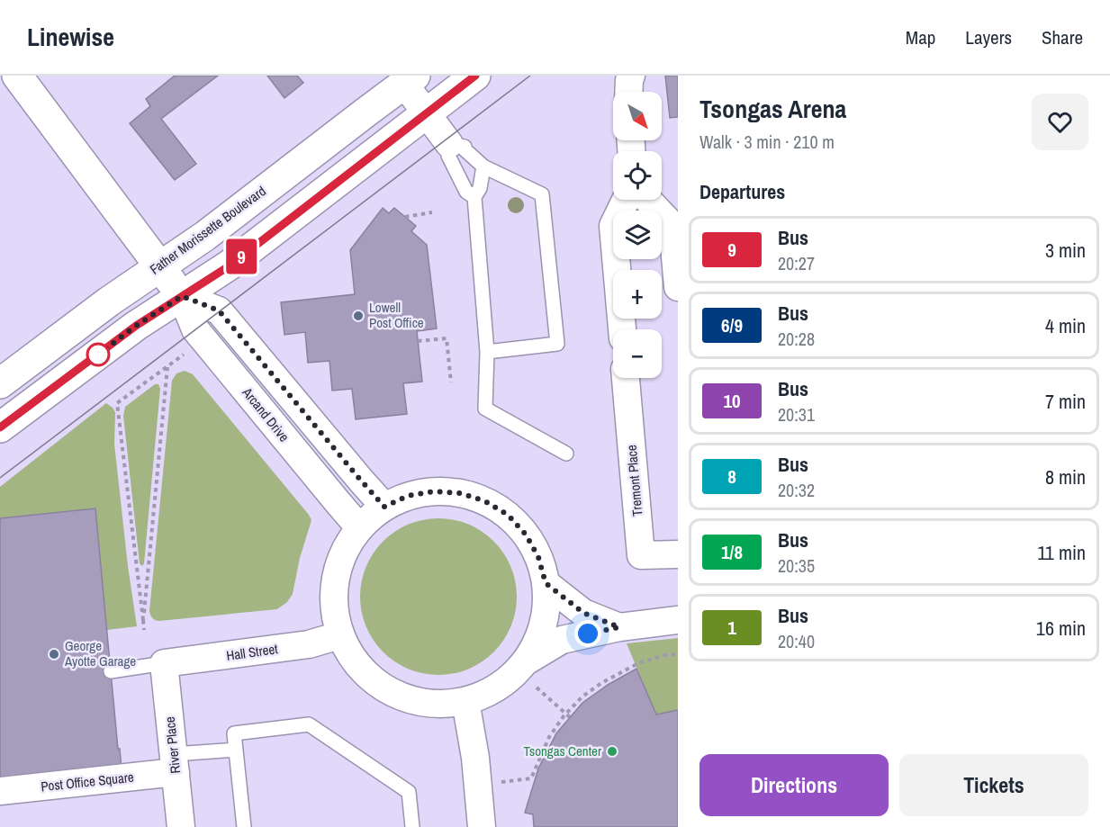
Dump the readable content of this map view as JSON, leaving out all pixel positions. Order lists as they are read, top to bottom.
{
  "streets": {
    "main road": ["Father Morissette Boulevard", "Arcand Drive"],
    "street": [
      "Tremont Place",
      "Hall Street",
      "River Place",
      "Post Office Square"
    ]
  },
  "crossings": [
    ["Father Morissette Boulevard", "Arcand Drive"],
    ["Hall Street", "River Place"],
    ["River Place", "Post Office Square"]
  ],
  "places": ["Lowell Post Office", "George Ayotte Garage", "Tsongas Center"],
  "lines": ["bus line 9"],
  "north": "bottom right",
  "page": {
    "header": "Linewise",
    "nav": ["Map", "Layers", "Share"],
    "on_map": "9",
    "heading": [
      ["Tsongas Arena", "Walk · 3 min · 210 m"],
      "Departures"
    ],
    "map_buttons": ["+", "−"],
    "list": [
      {
        "mark": "9",
        "name": "Bus",
        "note": "20:27",
        "value": "3 min"
      },
      {
        "mark": "6/9",
        "name": "Bus",
        "note": "20:28",
        "value": "4 min"
      },
      {
        "mark": "10",
        "name": "Bus",
        "note": "20:31",
        "value": "7 min"
      },
      {
        "mark": "8",
        "name": "Bus",
        "note": "20:32",
        "value": "8 min"
      },
      {
        "mark": "1/8",
        "name": "Bus",
        "note": "20:35",
        "value": "11 min"
      },
      {
        "mark": "1",
        "name": "Bus",
        "note": "20:40",
        "value": "16 min"
      }
    ],
    "buttons": ["Directions", "Tickets"]
  }
}
